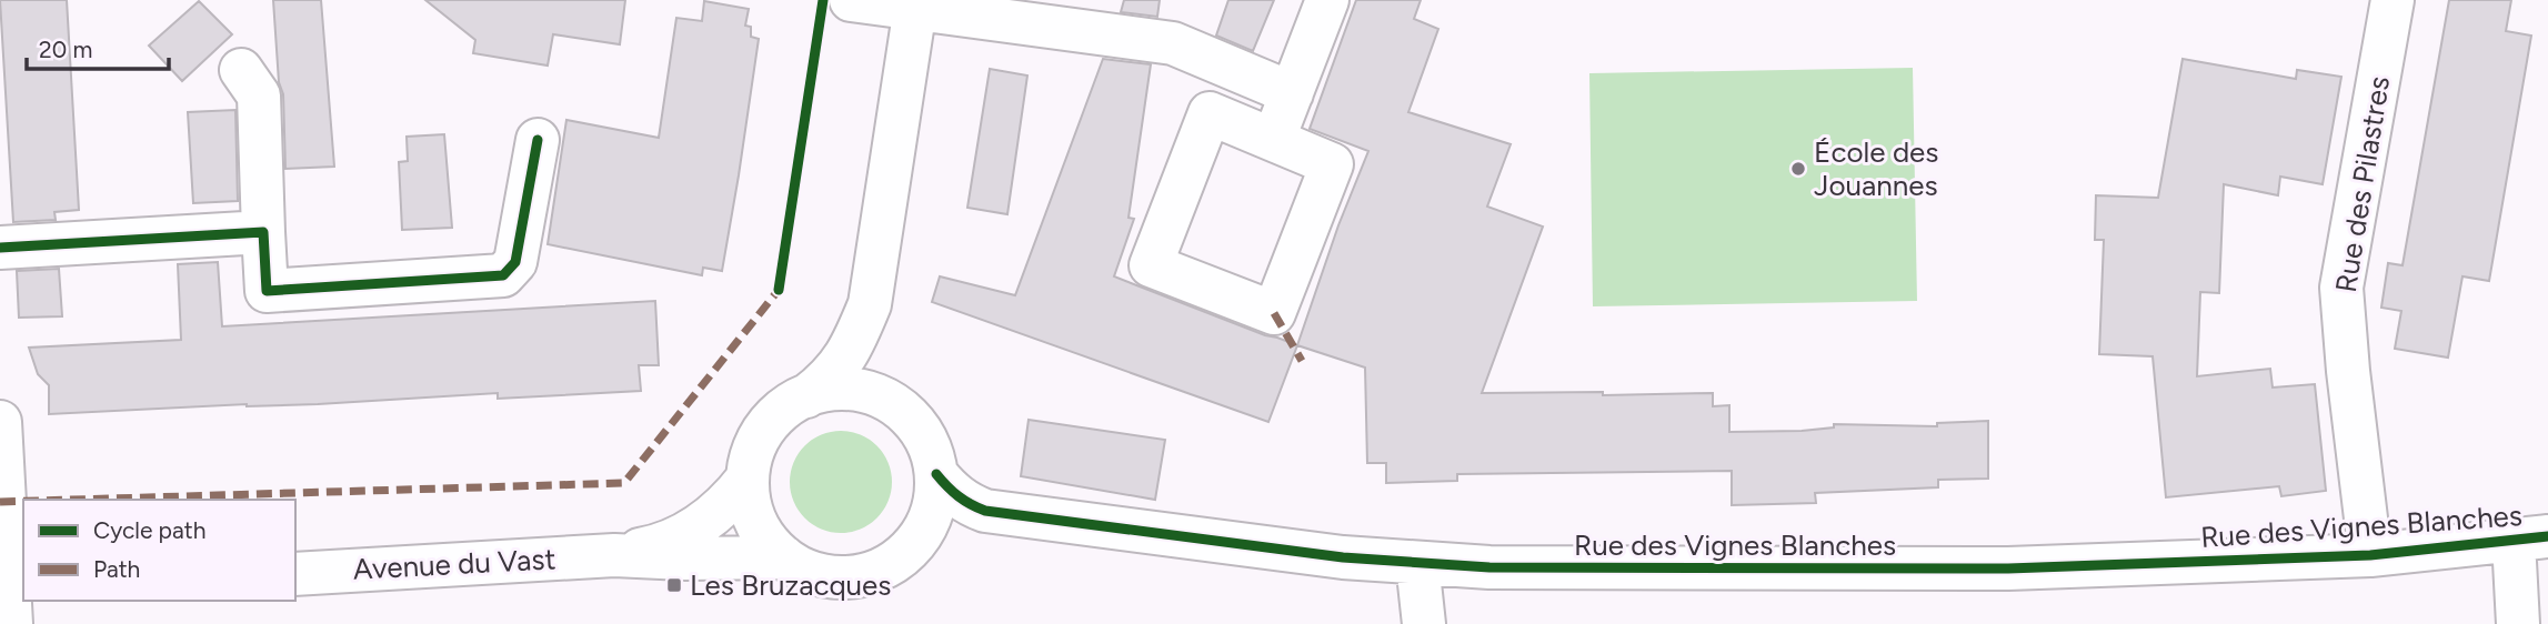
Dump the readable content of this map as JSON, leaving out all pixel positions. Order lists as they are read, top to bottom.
{
  "streets": {
    "street": ["Rue des Pilastres", "Rue des Vignes Blanches", "Avenue du Vast"]
  },
  "crossings": [
    ["Rue des Pilastres", "Rue des Vignes Blanches"],
    ["Rue des Vignes Blanches", "Avenue du Vast"]
  ],
  "places": {
    "other": ["École des Jouannes"],
    "transit": ["Les Bruzacques"]
  },
  "legend": ["Cycle path", "Path"],
  "scale_bar": "20 m"
}
